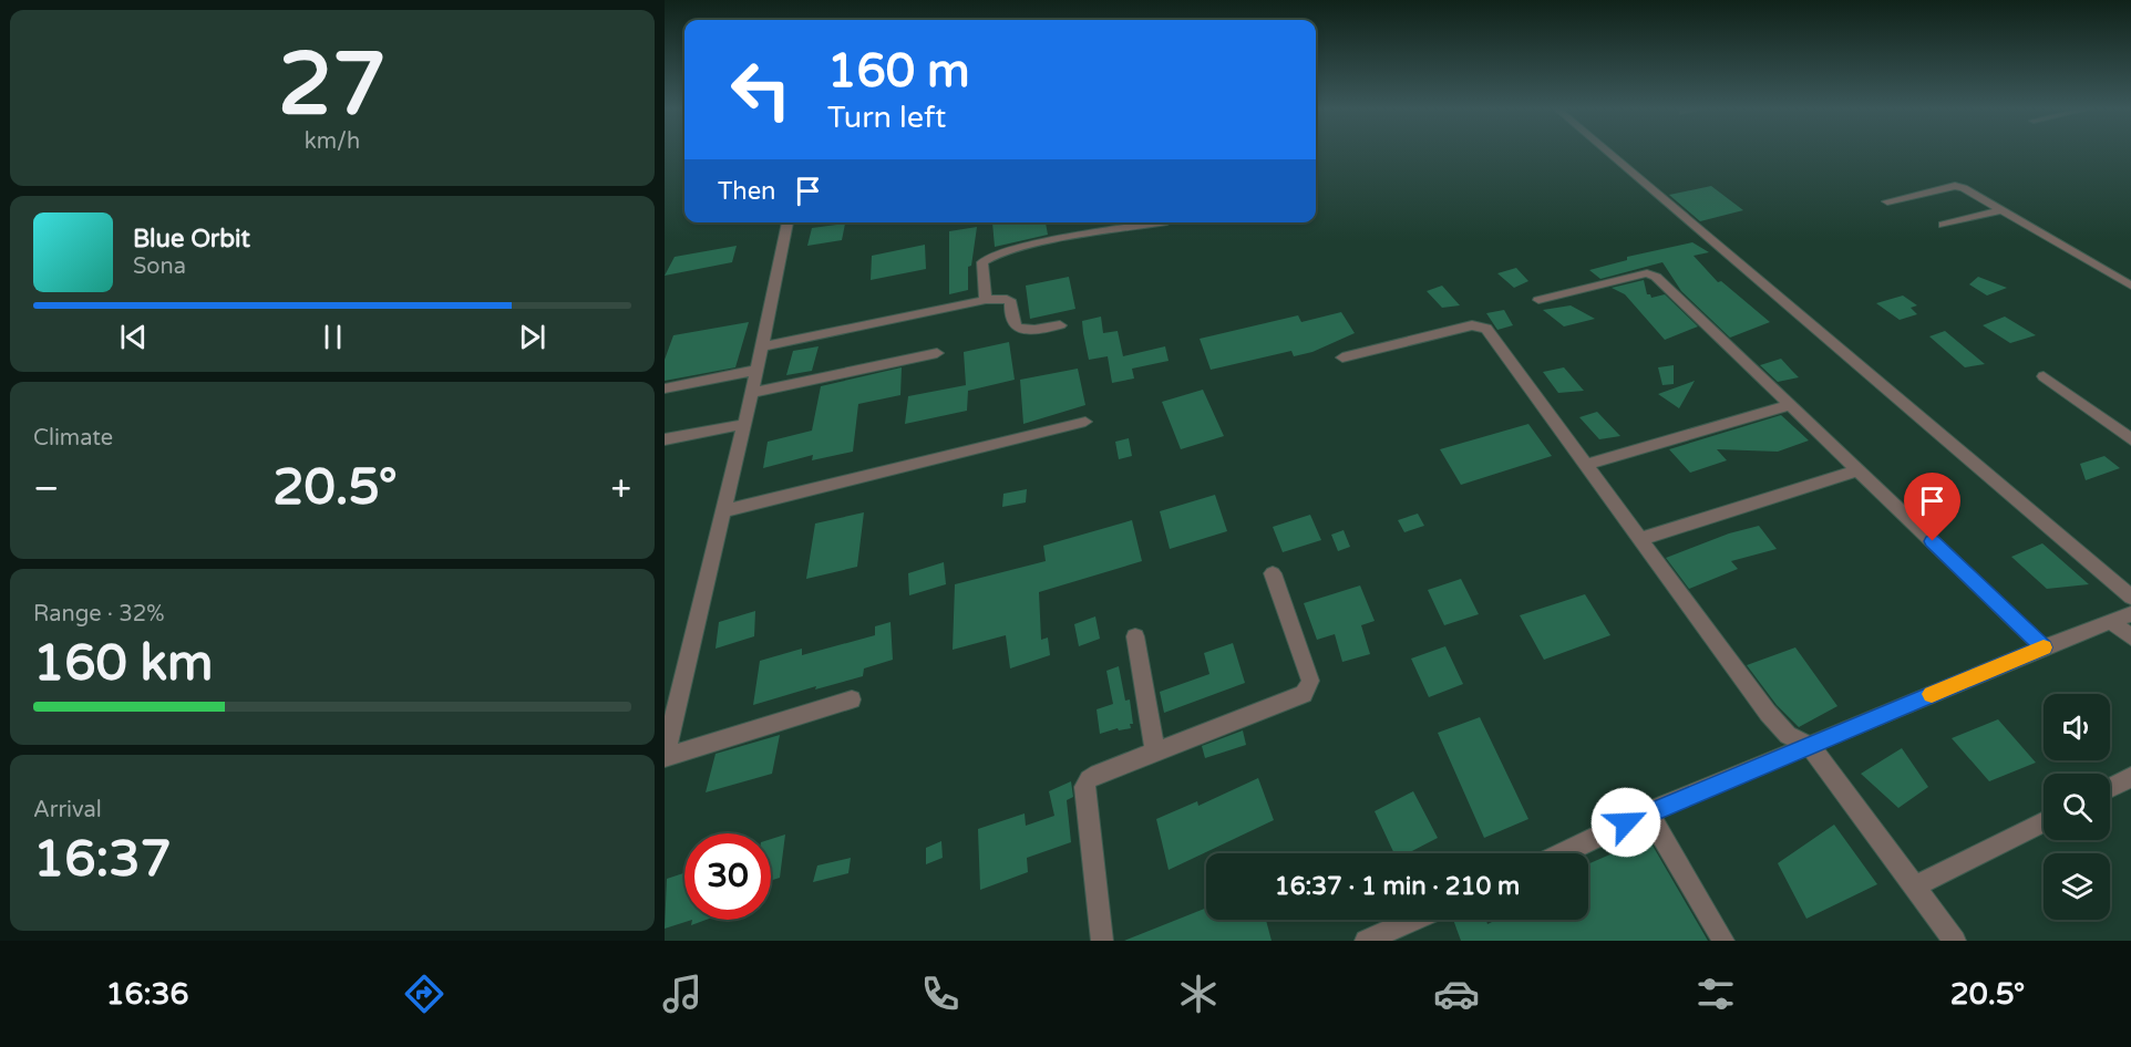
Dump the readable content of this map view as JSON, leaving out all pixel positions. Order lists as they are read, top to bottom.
{
  "page": {
    "tile": [
      ["27", "km/h"],
      "Climate",
      ["Range · 32%", "160 km"],
      ["Arrival", "16:37"]
    ],
    "turn": ["160 m", "Turn left"],
    "then": "Then",
    "song": ["Blue Orbit", "Sona"],
    "heat": ["−", "20.5°", "+"],
    "limit": "30",
    "trip": "16:37 · 1 min · 210 m",
    "tabs": ["16:36", "20.5°"]
  }
}
